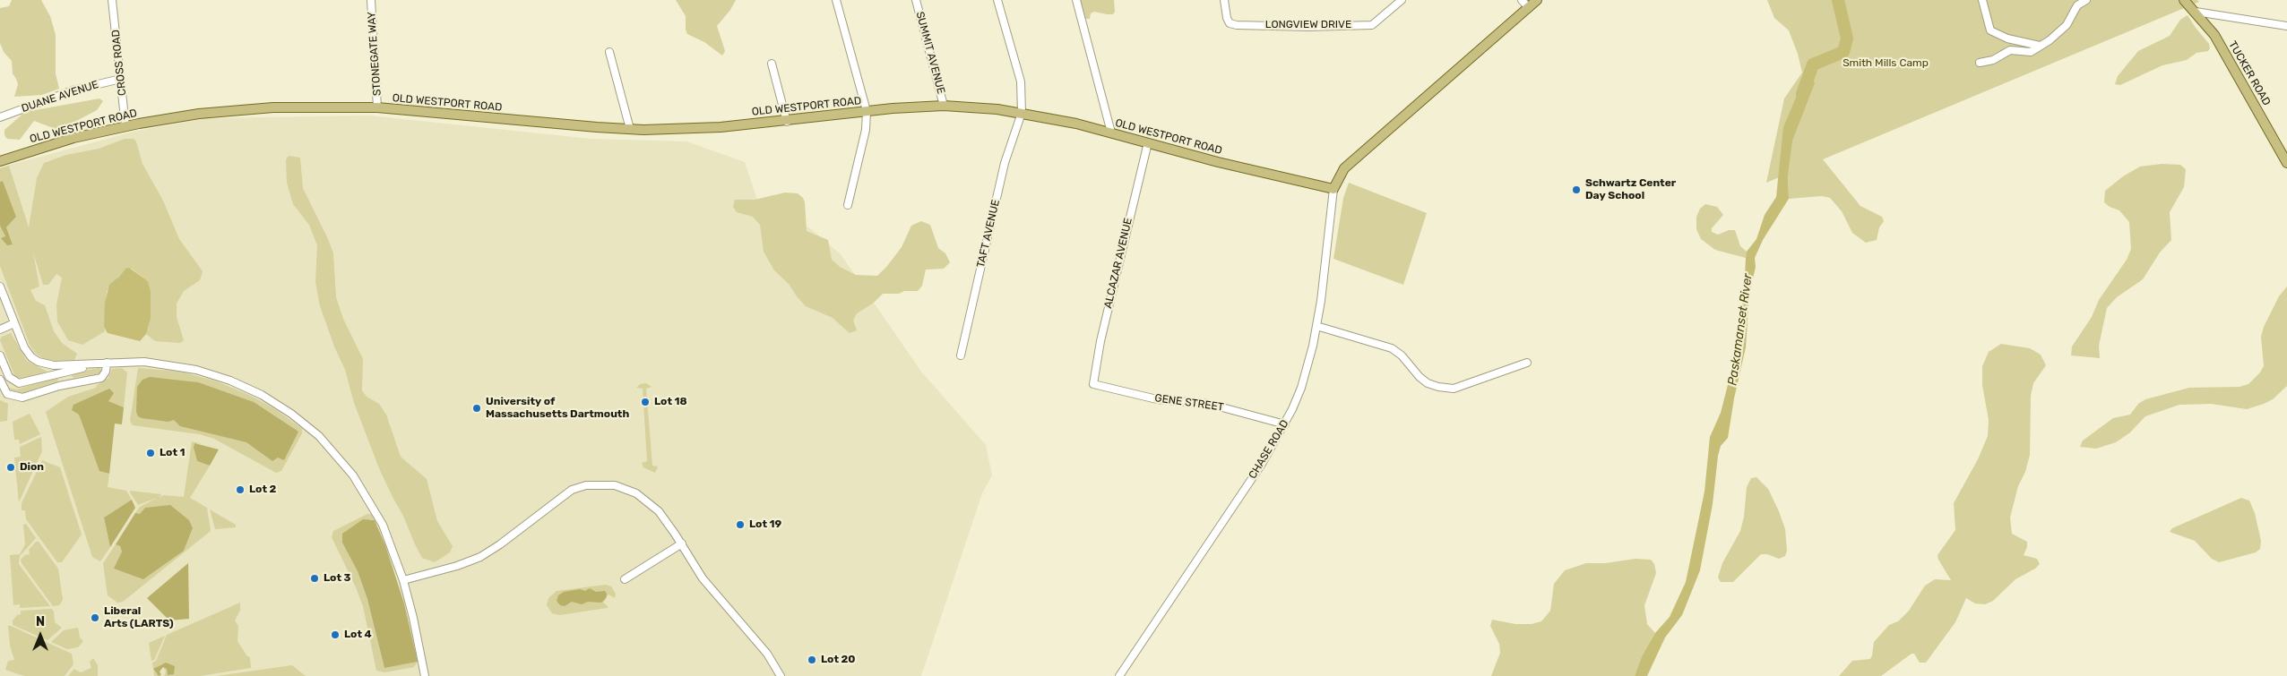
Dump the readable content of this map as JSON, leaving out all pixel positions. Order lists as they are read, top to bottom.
{
  "streets": {
    "main road": ["TUCKER ROAD", "OLD WESTPORT ROAD"],
    "street": [
      "LONGVIEW DRIVE",
      "SUMMIT AVENUE",
      "STONEGATE WAY",
      "CROSS ROAD",
      "DUANE AVENUE",
      "TAFT AVENUE",
      "ALCAZAR AVENUE",
      "GENE STREET",
      "CHASE ROAD"
    ]
  },
  "crossings": [
    ["SUMMIT AVENUE", "OLD WESTPORT ROAD"],
    ["STONEGATE WAY", "OLD WESTPORT ROAD"],
    ["CROSS ROAD", "DUANE AVENUE"],
    ["CROSS ROAD", "OLD WESTPORT ROAD"],
    ["OLD WESTPORT ROAD", "TAFT AVENUE"],
    ["OLD WESTPORT ROAD", "ALCAZAR AVENUE"],
    ["OLD WESTPORT ROAD", "CHASE ROAD"],
    ["ALCAZAR AVENUE", "GENE STREET"],
    ["GENE STREET", "CHASE ROAD"]
  ],
  "water": ["Paskamanset River"],
  "parks": ["Smith Mills Camp"],
  "places": [
    "Schwartz Center Day School",
    "Lot 18",
    "University of Massachusetts Dartmouth",
    "Lot 1",
    "Dion",
    "Lot 2",
    "Lot 19",
    "Lot 3",
    "Liberal Arts (LARTS)",
    "Lot 4",
    "Lot 20"
  ],
  "north": "top"
}
